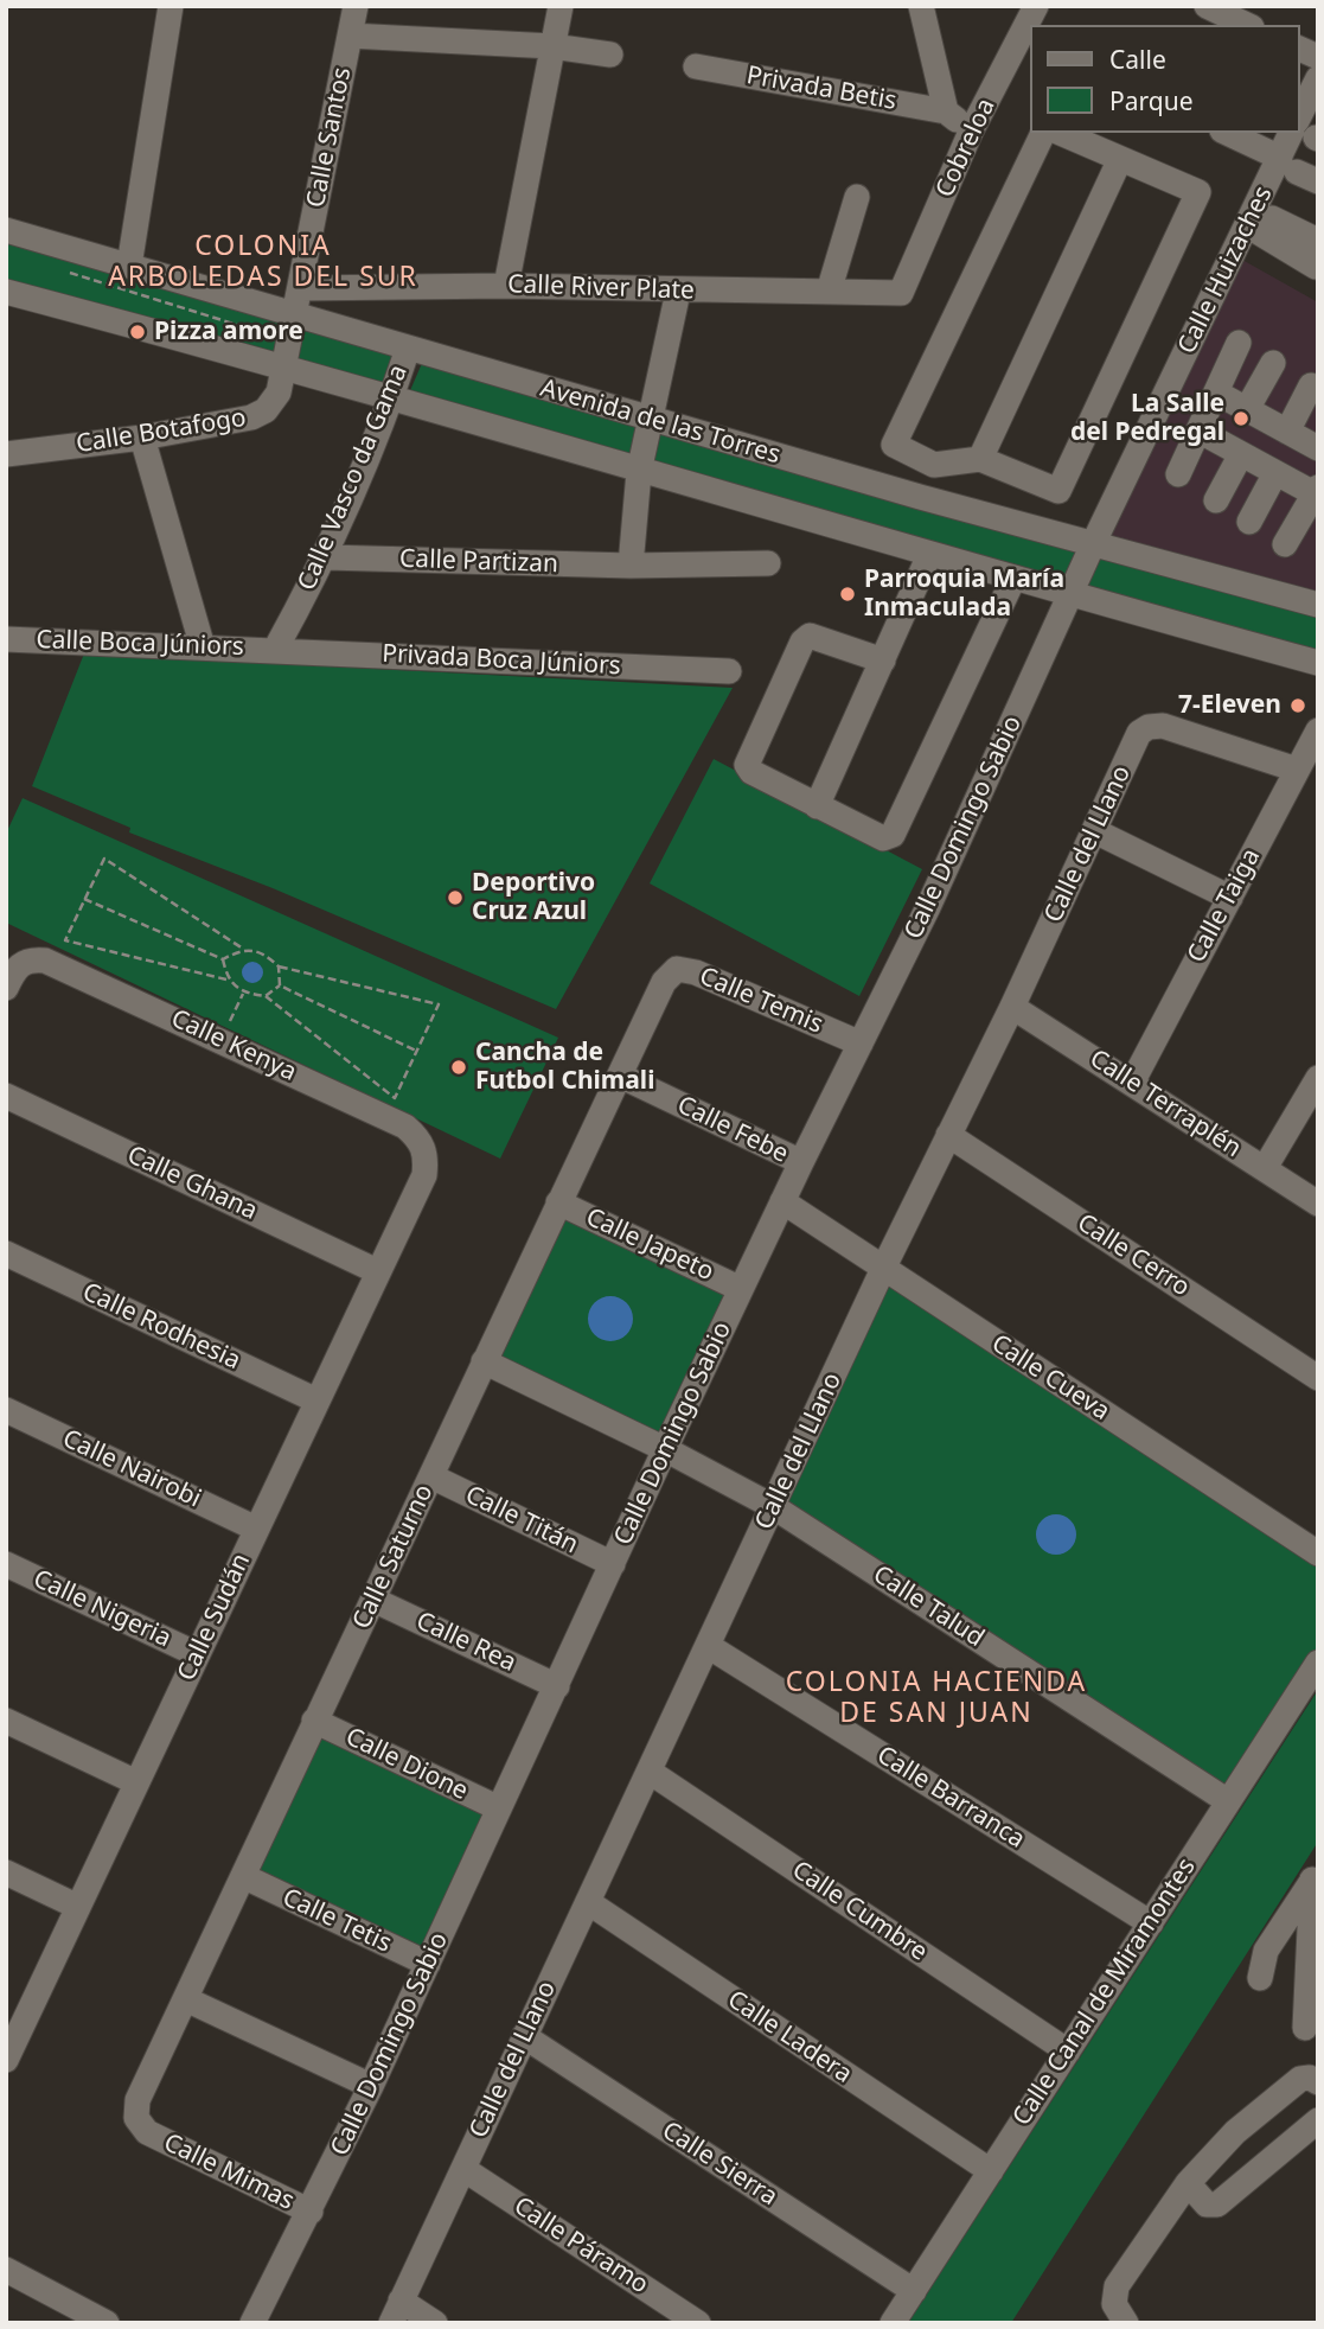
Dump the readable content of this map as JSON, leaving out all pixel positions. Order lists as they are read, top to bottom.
{
  "streets": {
    "street": [
      "Privada Betis",
      "Calle Santos",
      "Cobreloa",
      "Calle Huizaches",
      "Calle River Plate",
      "Avenida de las Torres",
      "Calle Botafogo",
      "Calle Vasco da Gama",
      "Calle Partizan",
      "Calle Boca Júniors",
      "Privada Boca Júniors",
      "Calle Domingo Sabio",
      "Calle del Llano",
      "Calle Taiga",
      "Calle Temis",
      "Calle Kenya",
      "Calle Terraplén",
      "Calle Febe",
      "Calle Ghana",
      "Calle Japeto",
      "Calle Cerro",
      "Calle Rodhesia",
      "Calle Cueva",
      "Calle Nairobi",
      "Calle Titán",
      "Calle Saturno",
      "Calle Talud",
      "Calle Nigeria",
      "Calle Sudán",
      "Calle Rea",
      "Calle Dione",
      "Calle Barranca",
      "Calle Cumbre",
      "Calle Tetis",
      "Calle Canal de Miramontes",
      "Calle Ladera",
      "Calle Sierra",
      "Calle Mimas",
      "Calle Páramo"
    ]
  },
  "crossings": [
    ["Calle Santos", "Calle River Plate"],
    ["Calle Santos", "Avenida de las Torres"],
    ["Calle Santos", "Calle Botafogo"],
    ["Cobreloa", "Calle River Plate"],
    ["Calle Huizaches", "Avenida de las Torres"],
    ["Calle Huizaches", "Calle Domingo Sabio"],
    ["Avenida de las Torres", "Calle Botafogo"],
    ["Avenida de las Torres", "Calle Vasco da Gama"],
    ["Avenida de las Torres", "Calle Domingo Sabio"],
    ["Calle Vasco da Gama", "Calle Partizan"],
    ["Calle Vasco da Gama", "Calle Boca Júniors"],
    ["Calle Vasco da Gama", "Privada Boca Júniors"],
    ["Calle Boca Júniors", "Privada Boca Júniors"],
    ["Calle Domingo Sabio", "Calle Temis"],
    ["Calle Domingo Sabio", "Calle Febe"],
    ["Calle Domingo Sabio", "Calle Japeto"],
    ["Calle Domingo Sabio", "Calle Cueva"],
    ["Calle Domingo Sabio", "Calle Titán"],
    ["Calle Domingo Sabio", "Calle Talud"],
    ["Calle Domingo Sabio", "Calle Rea"],
    ["Calle Domingo Sabio", "Calle Dione"],
    ["Calle Domingo Sabio", "Calle Tetis"],
    ["Calle Domingo Sabio", "Calle Mimas"],
    ["Calle del Llano", "Calle Taiga"],
    ["Calle del Llano", "Calle Terraplén"],
    ["Calle del Llano", "Calle Cerro"],
    ["Calle del Llano", "Calle Cueva"],
    ["Calle del Llano", "Calle Talud"],
    ["Calle del Llano", "Calle Barranca"],
    ["Calle del Llano", "Calle Cumbre"],
    ["Calle del Llano", "Calle Ladera"],
    ["Calle del Llano", "Calle Sierra"],
    ["Calle del Llano", "Calle Páramo"],
    ["Calle Taiga", "Calle Terraplén"],
    ["Calle Temis", "Calle Saturno"],
    ["Calle Kenya", "Calle Sudán"],
    ["Calle Febe", "Calle Saturno"],
    ["Calle Ghana", "Calle Sudán"],
    ["Calle Japeto", "Calle Saturno"],
    ["Calle Rodhesia", "Calle Sudán"],
    ["Calle Nairobi", "Calle Sudán"],
    ["Calle Titán", "Calle Saturno"],
    ["Calle Saturno", "Calle Talud"],
    ["Calle Saturno", "Calle Rea"],
    ["Calle Saturno", "Calle Dione"],
    ["Calle Saturno", "Calle Tetis"],
    ["Calle Saturno", "Calle Mimas"],
    ["Calle Talud", "Calle Canal de Miramontes"],
    ["Calle Nigeria", "Calle Sudán"],
    ["Calle Barranca", "Calle Canal de Miramontes"],
    ["Calle Cumbre", "Calle Canal de Miramontes"],
    ["Calle Canal de Miramontes", "Calle Ladera"],
    ["Calle Canal de Miramontes", "Calle Sierra"]
  ],
  "districts": ["COLONIA ARBOLEDAS DEL SUR", "COLONIA HACIENDA DE SAN JUAN"],
  "places": [
    "Pizza amore",
    "La Salle del Pedregal",
    "Parroquia María Inmaculada",
    "7-Eleven",
    "Deportivo Cruz Azul",
    "Cancha de Futbol Chimali"
  ],
  "legend": ["Calle", "Parque"]
}
